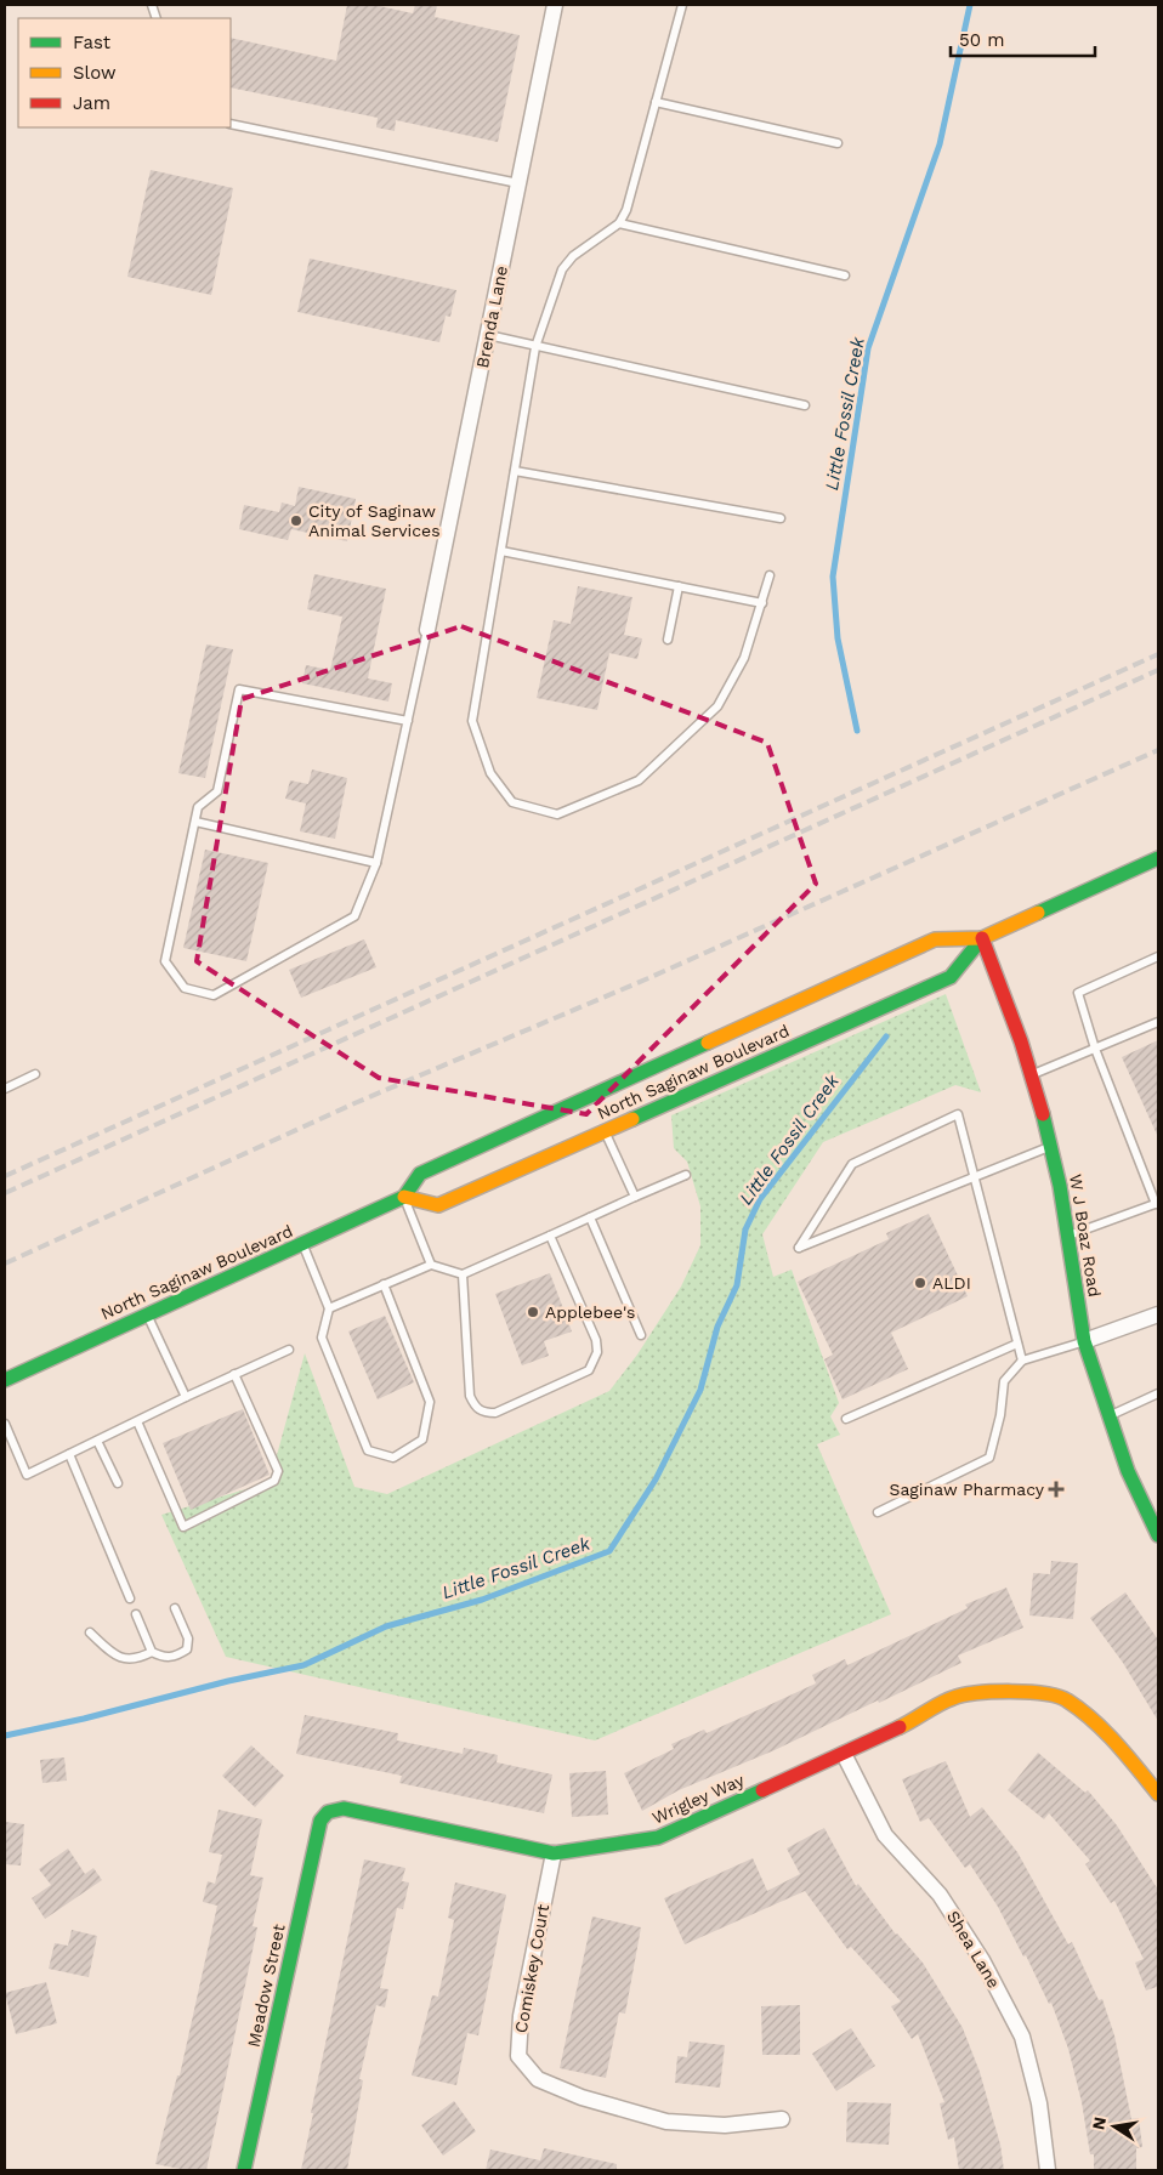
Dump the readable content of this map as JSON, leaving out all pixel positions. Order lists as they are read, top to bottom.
{
  "streets": {
    "main road": [
      "North Saginaw Boulevard",
      "W J Boaz Road",
      "Wrigley Way",
      "Meadow Street"
    ],
    "street": ["Brenda Lane", "Shea Lane", "Comiskey Court"]
  },
  "crossings": [
    ["North Saginaw Boulevard", "W J Boaz Road"],
    ["Wrigley Way", "Shea Lane"],
    ["Wrigley Way", "Comiskey Court"],
    ["Wrigley Way", "Meadow Street"]
  ],
  "water": ["Little Fossil Creek"],
  "places": {
    "other": ["City of Saginaw Animal Services", "ALDI", "Applebee's"],
    "health": ["Saginaw Pharmacy"]
  },
  "legend": ["Fast", "Slow", "Jam"],
  "scale_bar": "50 m",
  "north": "left"
}
